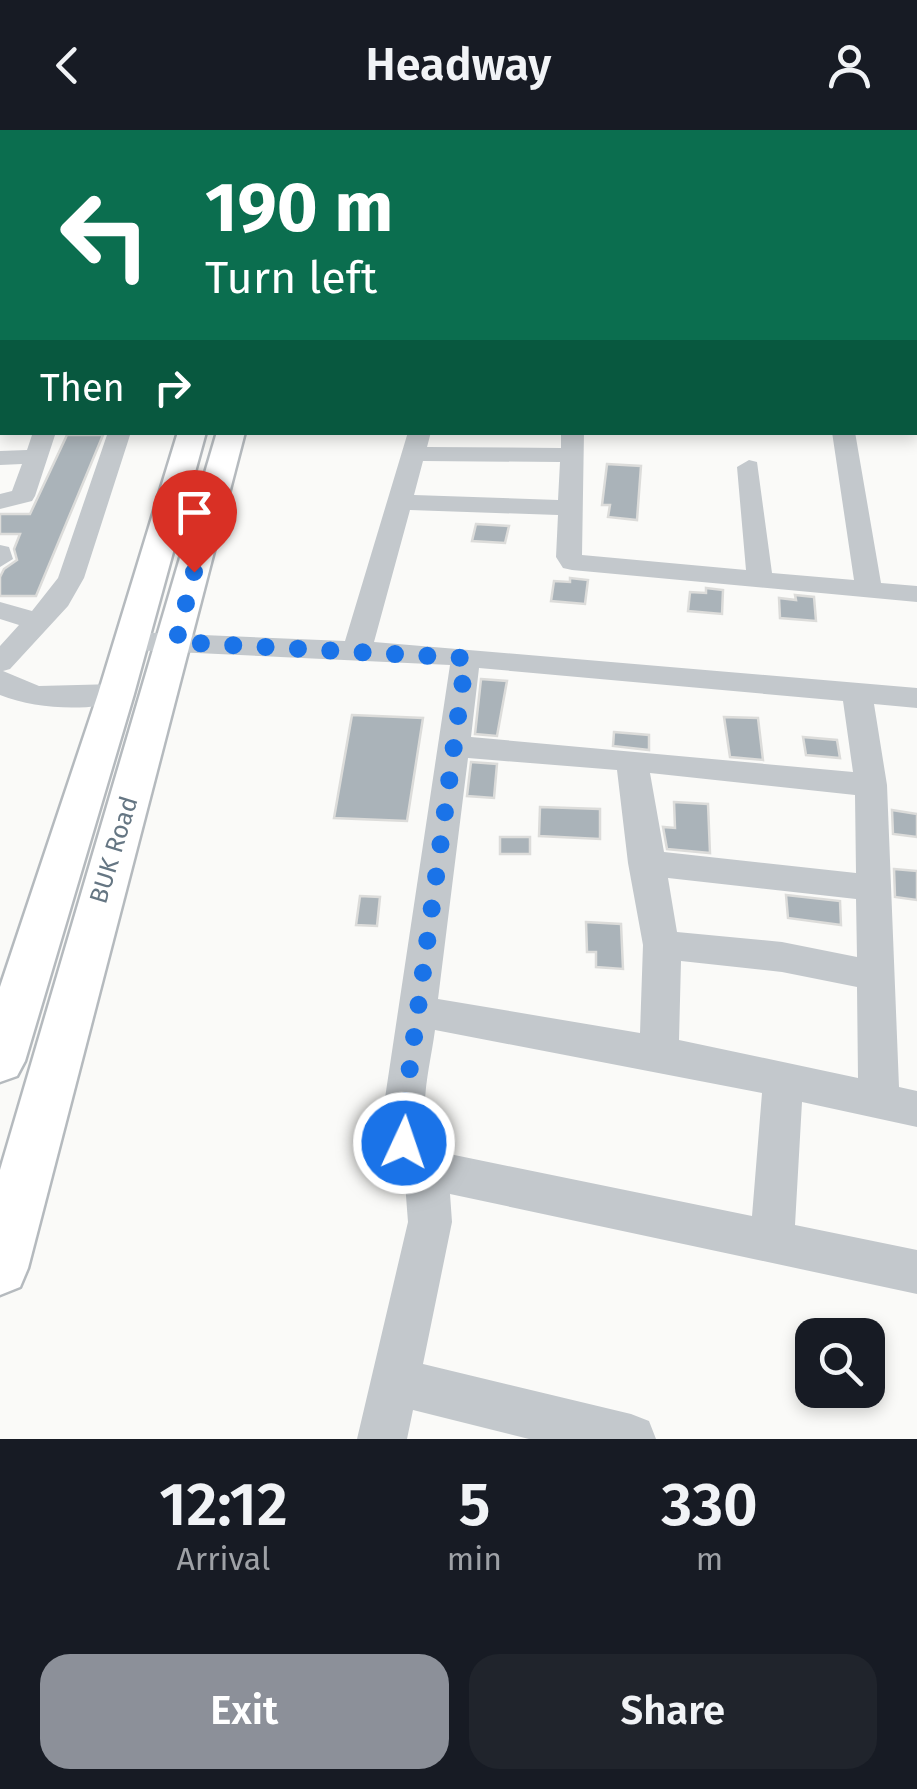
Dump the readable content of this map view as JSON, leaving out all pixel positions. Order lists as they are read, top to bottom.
{
  "streets": {
    "main road": ["BUK Road"]
  },
  "page": {
    "header": "Headway",
    "turn": ["190 m", "Turn left"],
    "then": "Then",
    "eta": [
      "12:12",
      "Arrival",
      "5",
      "min",
      "330",
      "m"
    ],
    "buttons": ["Exit", "Share"]
  }
}
